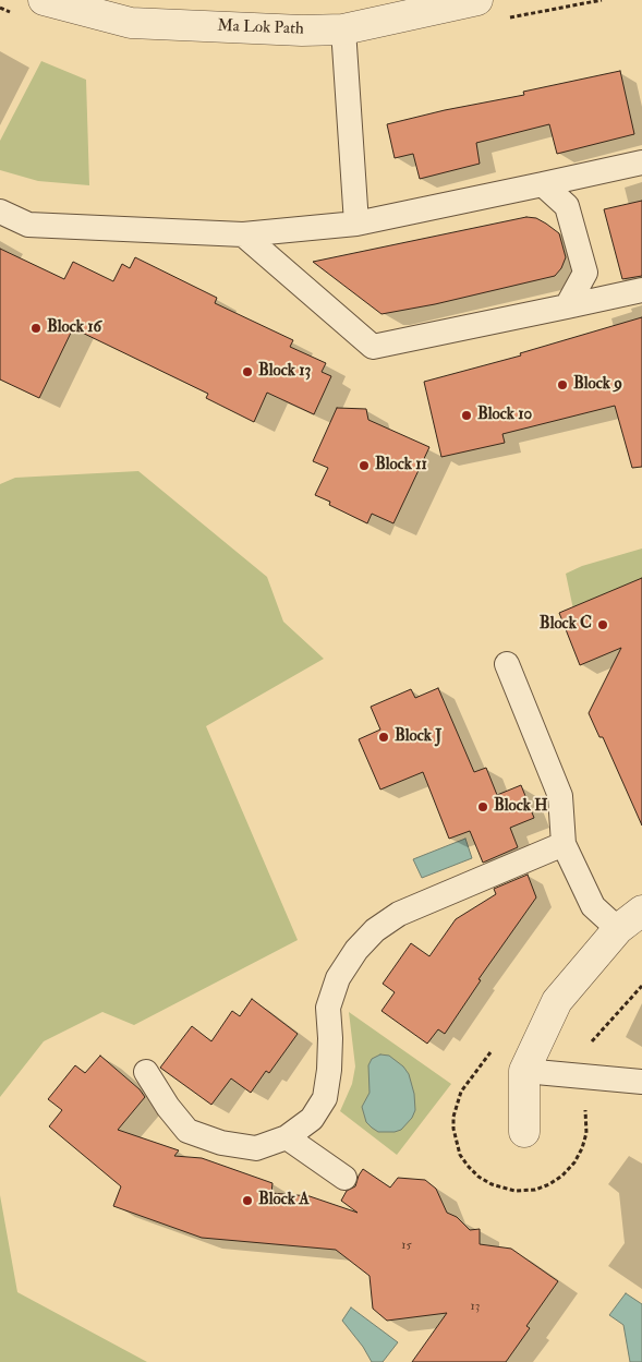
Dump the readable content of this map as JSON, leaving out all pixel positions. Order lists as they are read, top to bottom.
{
  "streets": {
    "street": ["Ma Lok Path"]
  },
  "places": [
    "Block 16",
    "Block 13",
    "Block 9",
    "Block 10",
    "Block 11",
    "Block C",
    "Block J",
    "Block H",
    "Block A"
  ],
  "house_numbers": ["15", "13"]
}
